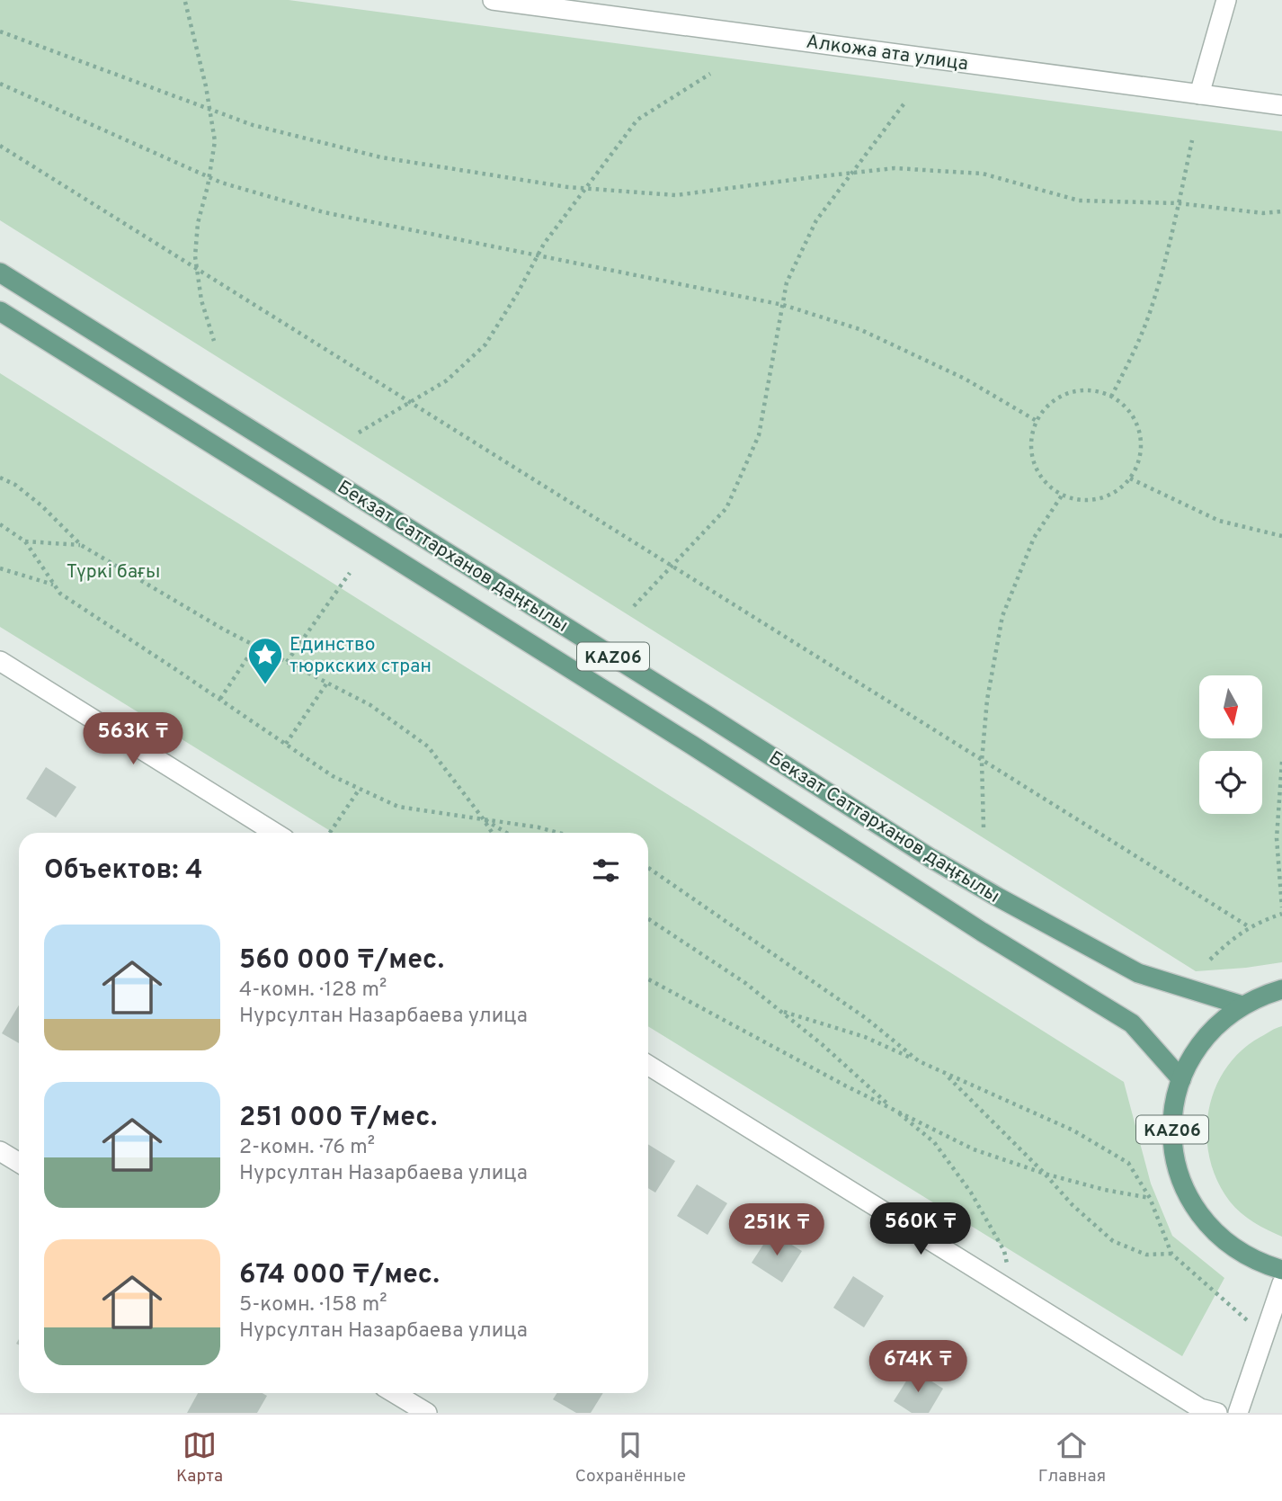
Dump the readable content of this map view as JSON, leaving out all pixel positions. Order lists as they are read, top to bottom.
{
  "streets": {
    "main road": ["Бекзат Саттарханов даңғылы", "KАZ06"],
    "street": ["Алкожа ата улица"]
  },
  "crossings": [
    ["Бекзат Саттарханов даңғылы", "KАZ06"]
  ],
  "parks": ["Түркі бағы"],
  "places": {
    "place": ["Единство тюркских стран"]
  },
  "north": "bottom",
  "page": {
    "price": [
      "563K ₸",
      "560K ₸",
      "251K ₸",
      "674K ₸"
    ],
    "heading": "Объектов: 4",
    "list": [
      {
        "name": "560 000 ₸/мес.",
        "note": "4-комн. · 128 m² · Нурсултан Назарбаева улица"
      },
      {
        "name": "251 000 ₸/мес.",
        "note": "2-комн. · 76 m² · Нурсултан Назарбаева улица"
      },
      {
        "name": "674 000 ₸/мес.",
        "note": "5-комн. · 158 m² · Нурсултан Назарбаева улица"
      }
    ],
    "tabs": ["Карта", "Сохранённые", "Главная"]
  }
}
